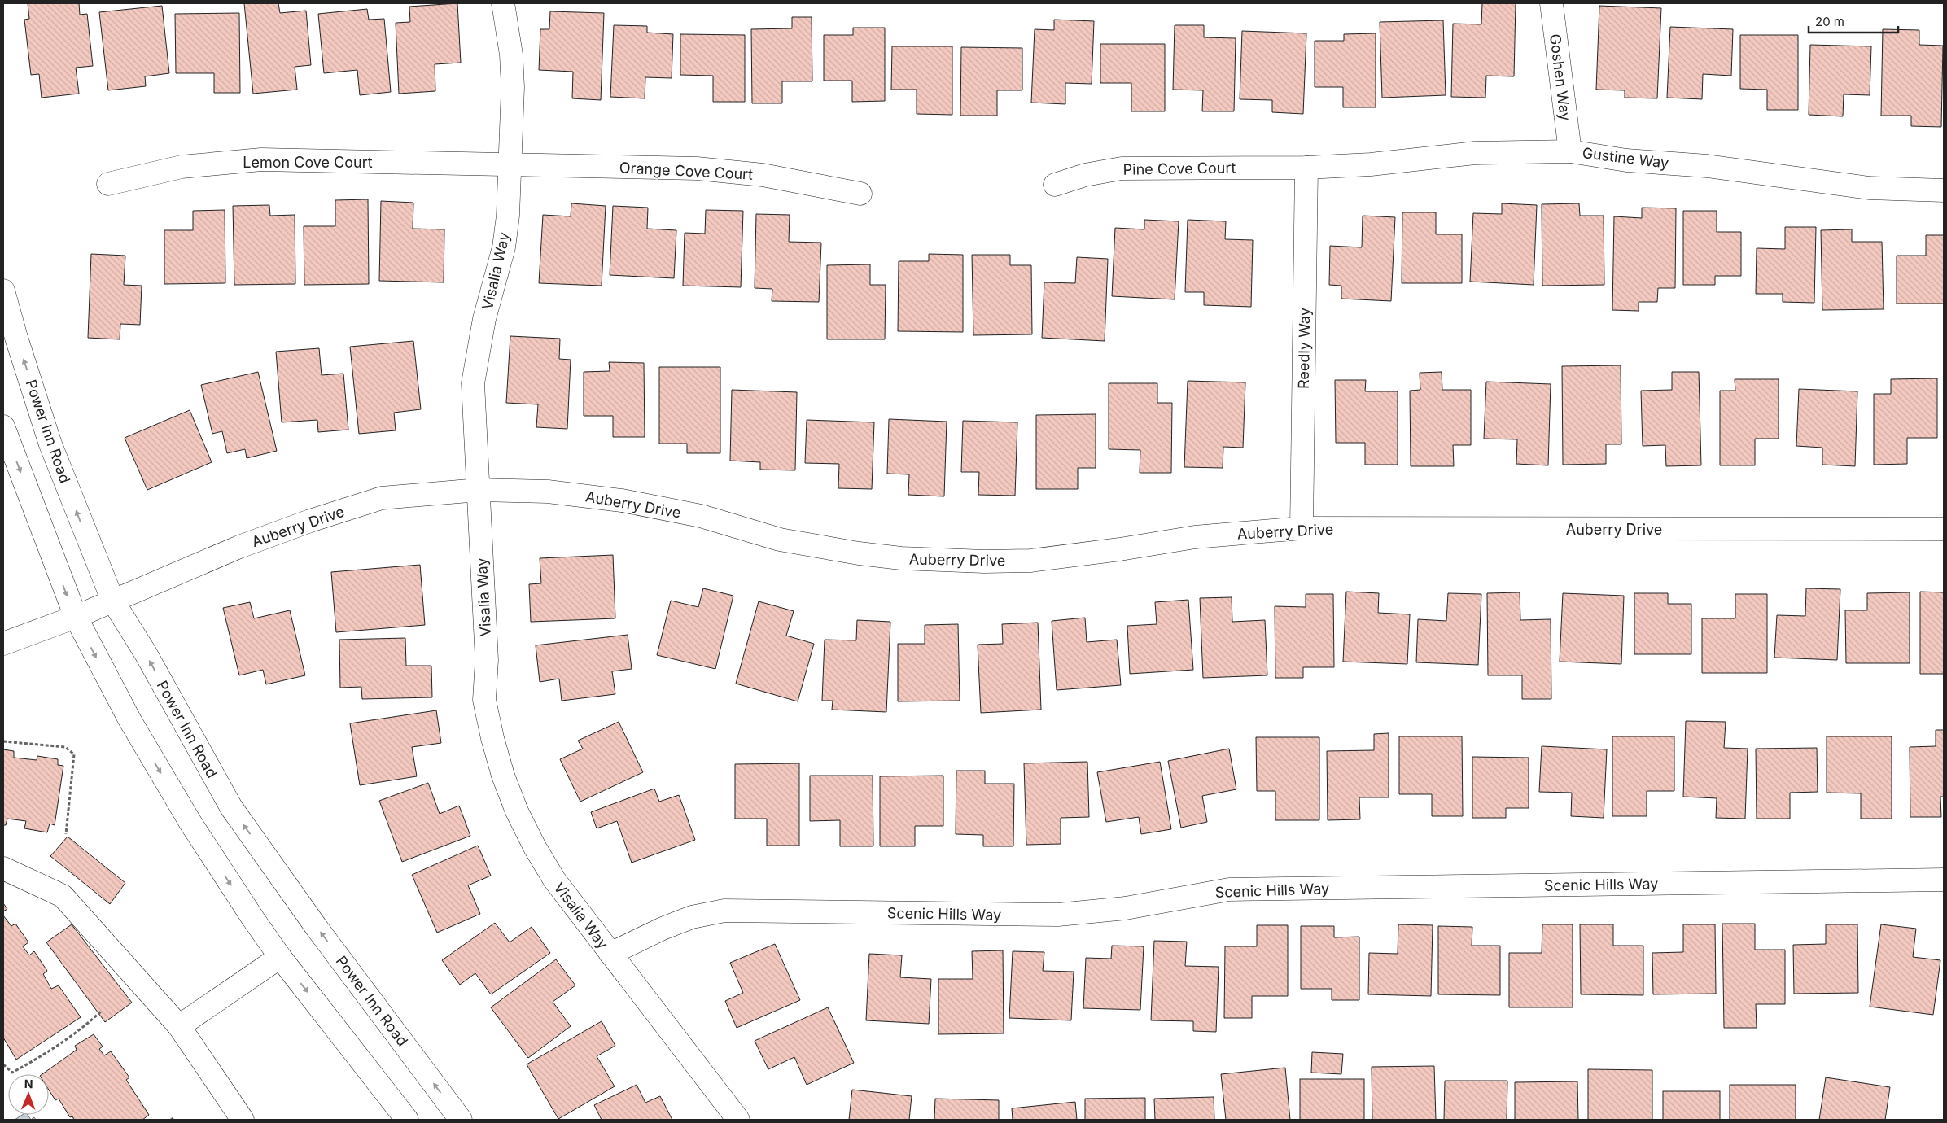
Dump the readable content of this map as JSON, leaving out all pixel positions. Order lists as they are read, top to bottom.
{
  "streets": {
    "street": [
      "Goshen Way",
      "Gustine Way",
      "Lemon Cove Court",
      "Pine Cove Court",
      "Orange Cove Court",
      "Visalia Way",
      "Reedly Way",
      "Power Inn Road",
      "Auberry Drive",
      "Scenic Hills Way"
    ]
  },
  "crossings": [
    ["Goshen Way", "Gustine Way"],
    ["Gustine Way", "Pine Cove Court"],
    ["Gustine Way", "Reedly Way"],
    ["Lemon Cove Court", "Orange Cove Court"],
    ["Lemon Cove Court", "Visalia Way"],
    ["Pine Cove Court", "Reedly Way"],
    ["Orange Cove Court", "Visalia Way"],
    ["Visalia Way", "Auberry Drive"],
    ["Visalia Way", "Scenic Hills Way"],
    ["Reedly Way", "Auberry Drive"],
    ["Power Inn Road", "Auberry Drive"]
  ],
  "scale_bar": "20 m",
  "north": "top"
}
